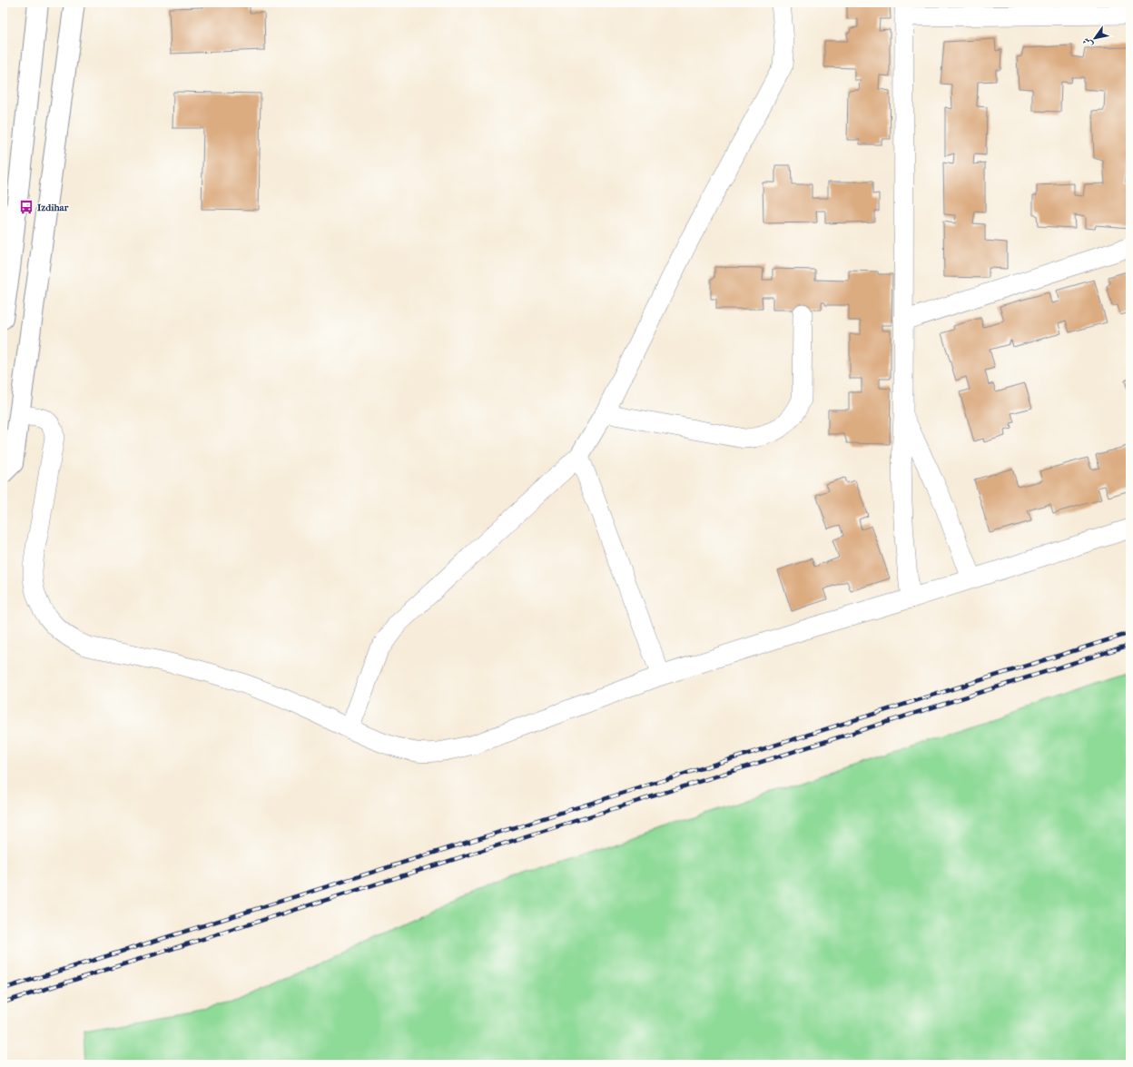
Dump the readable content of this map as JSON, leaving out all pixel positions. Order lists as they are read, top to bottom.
{
  "places": {
    "bus stop": ["Izdihar"]
  },
  "north": "bottom left"
}
